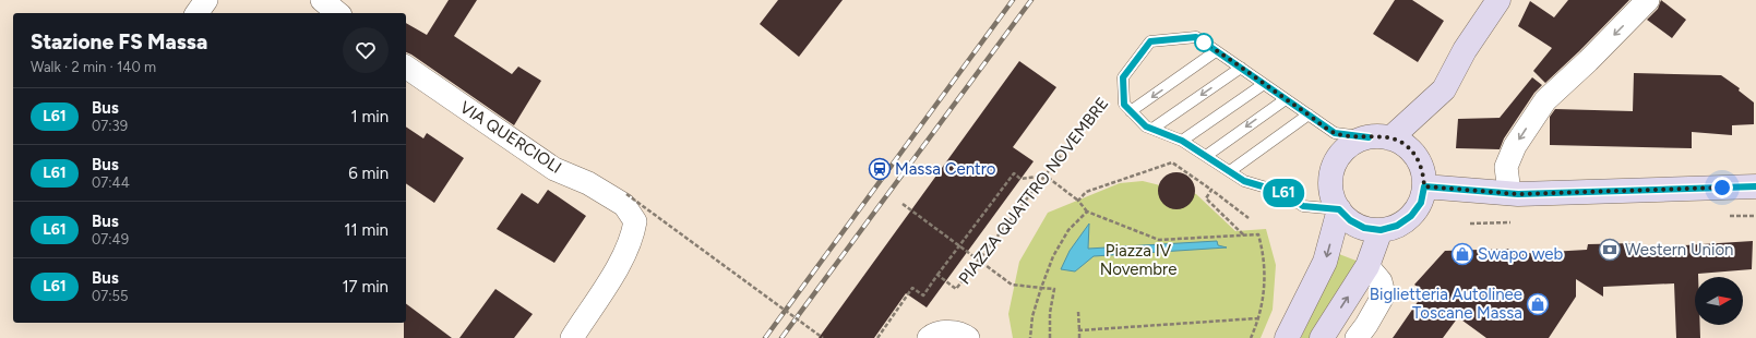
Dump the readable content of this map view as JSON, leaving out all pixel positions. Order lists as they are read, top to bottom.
{
  "streets": {
    "street": ["VIA QUERCIOLI"],
    "lane": ["PIAZZA QUATTRO NOVEMBRE"]
  },
  "parks": ["Piazza IV Novembre"],
  "places": {
    "station": ["Massa Centro"],
    "bank": ["Western Union"],
    "shop": ["Swapo web", "Biglietteria Autolinee Toscane Massa"]
  },
  "lines": ["bus line L61"],
  "north": "right",
  "page": {
    "on_map": "L61",
    "heading": ["Stazione FS Massa", "Walk · 2 min · 140 m"],
    "list": [
      {
        "mark": "L61",
        "name": "Bus",
        "note": "07:39",
        "value": "1 min"
      },
      {
        "mark": "L61",
        "name": "Bus",
        "note": "07:44",
        "value": "6 min"
      },
      {
        "mark": "L61",
        "name": "Bus",
        "note": "07:49",
        "value": "11 min"
      },
      {
        "mark": "L61",
        "name": "Bus",
        "note": "07:55",
        "value": "17 min"
      }
    ]
  }
}
